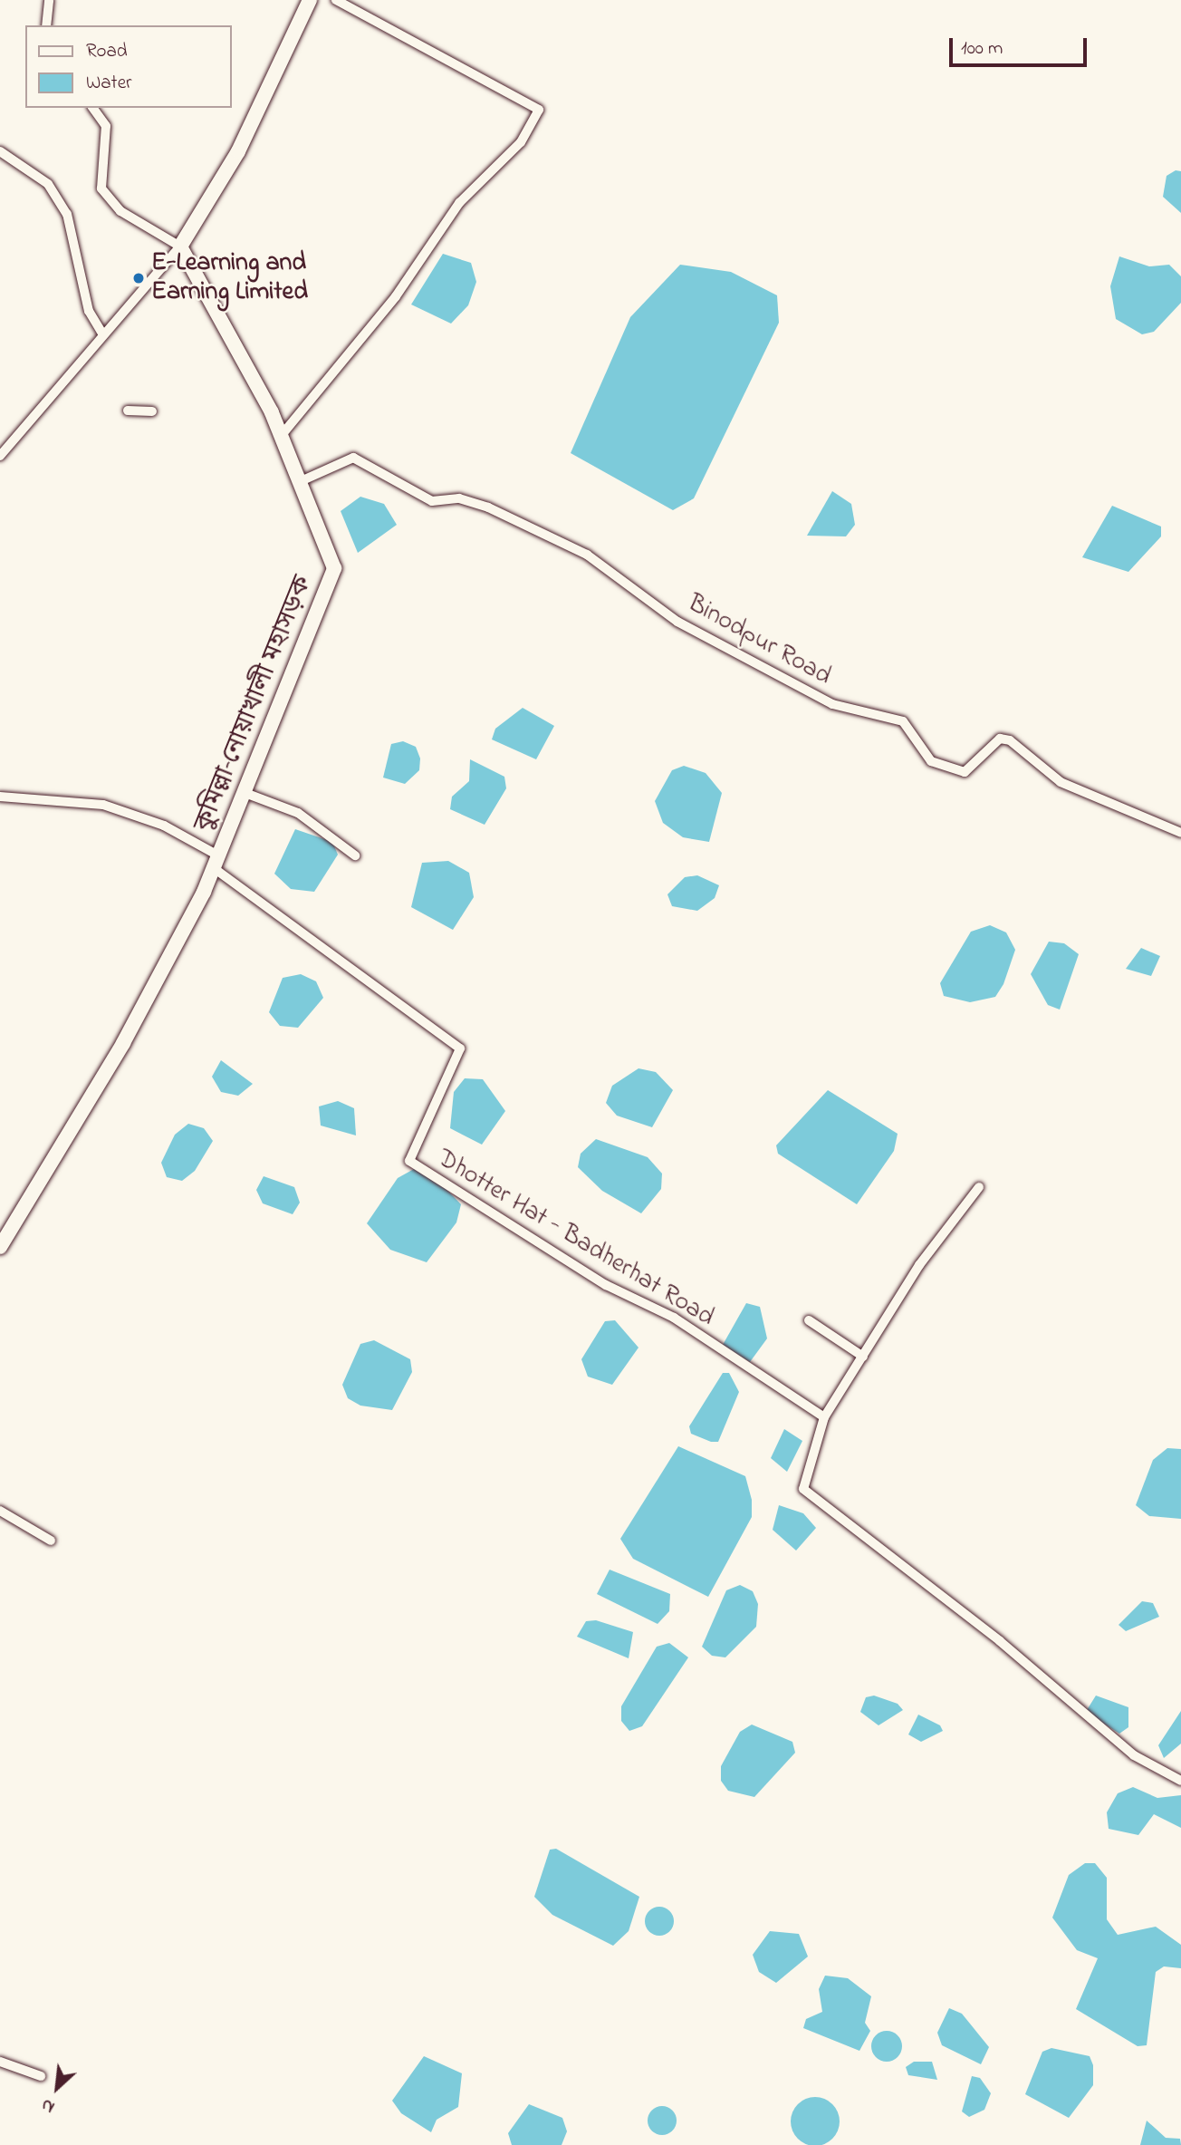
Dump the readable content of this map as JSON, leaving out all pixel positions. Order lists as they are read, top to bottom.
{
  "streets": {
    "highway": ["কুমিল্লা–নোয়াখালী মহাসড়ক"],
    "street": ["Binodpur Road", "Dhotter Hat - Badherhat Road"]
  },
  "crossings": [
    ["Binodpur Road", "কুমিল্লা–নোয়াখালী মহাসড়ক"],
    ["কুমিল্লা–নোয়াখালী মহাসড়ক", "Dhotter Hat - Badherhat Road"]
  ],
  "places": ["E-Learning and Earning Limited"],
  "legend": ["Road", "Water"],
  "scale_bar": "100 m",
  "north": "bottom left"
}
